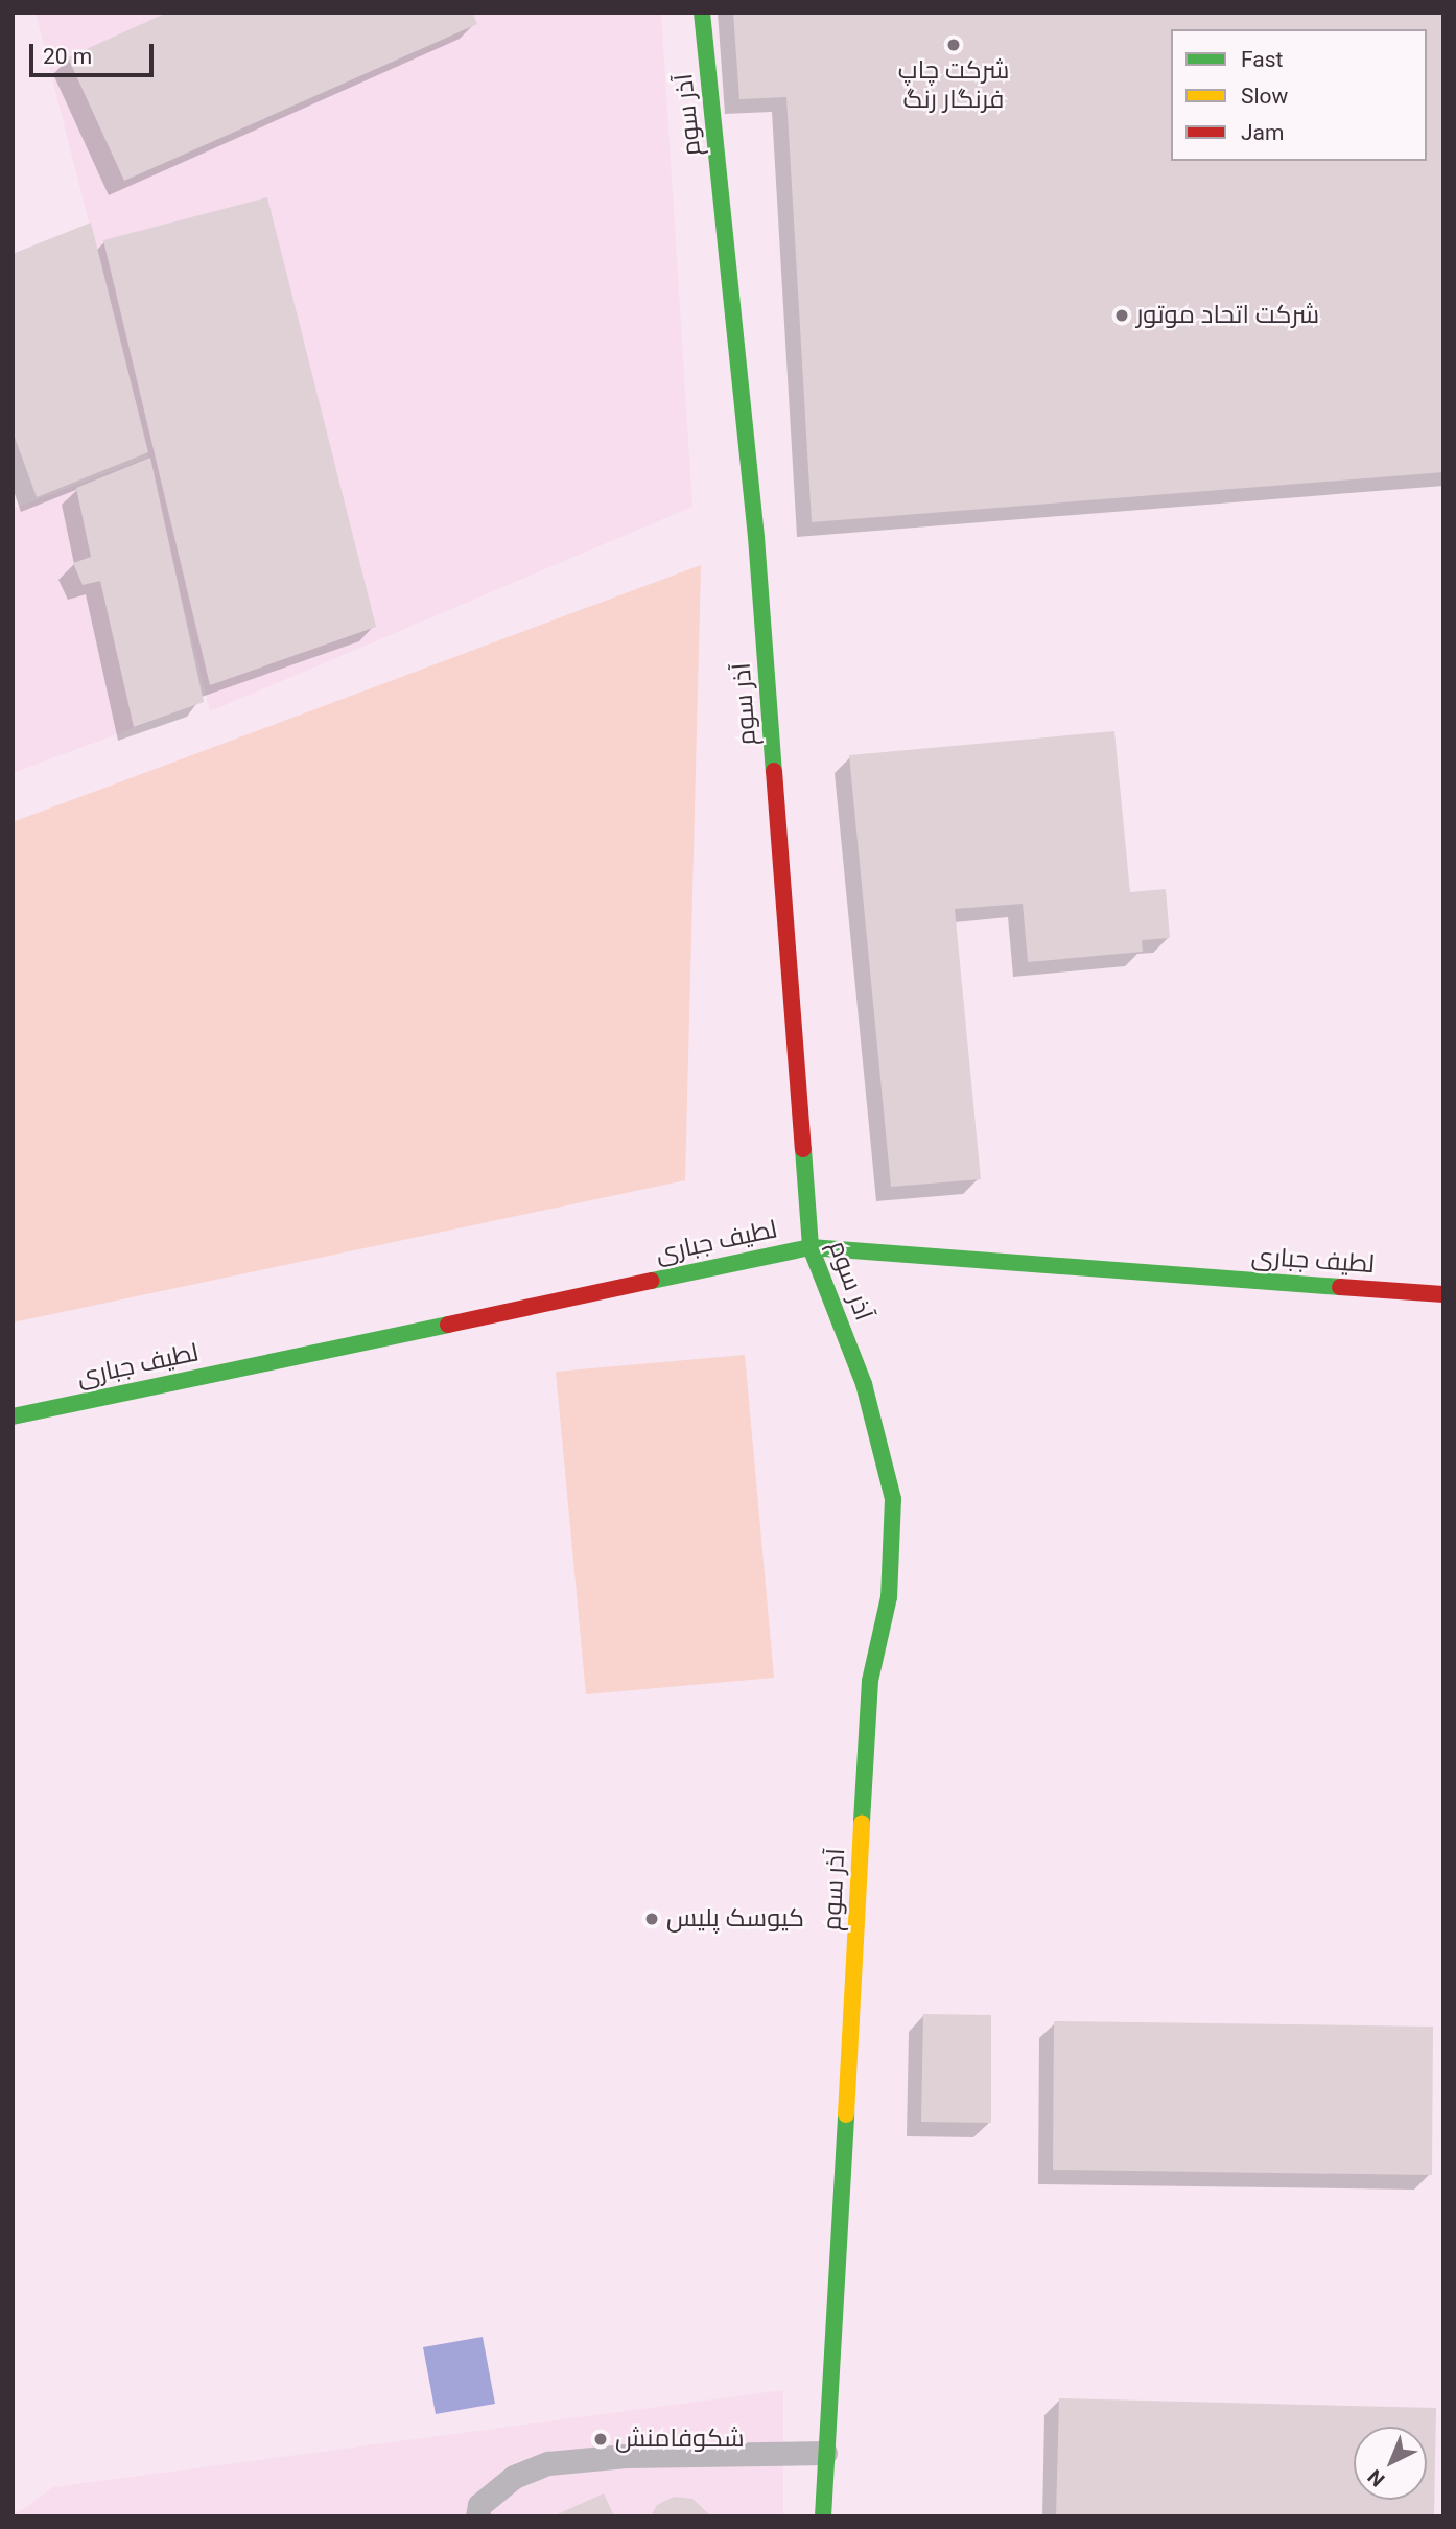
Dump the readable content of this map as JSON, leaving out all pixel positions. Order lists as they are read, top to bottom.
{
  "streets": {
    "street": ["آذر سوم", "لطیف جباری"]
  },
  "crossings": [
    ["آذر سوم", "لطیف جباری"]
  ],
  "places": [
    "شرکت چاپ فرنگار رنگ",
    "شرکت اتحاد موتور",
    "کیوسک پلیس",
    "شکوفامنش"
  ],
  "legend": ["Fast", "Slow", "Jam"],
  "scale_bar": "20 m",
  "north": "bottom left"
}
